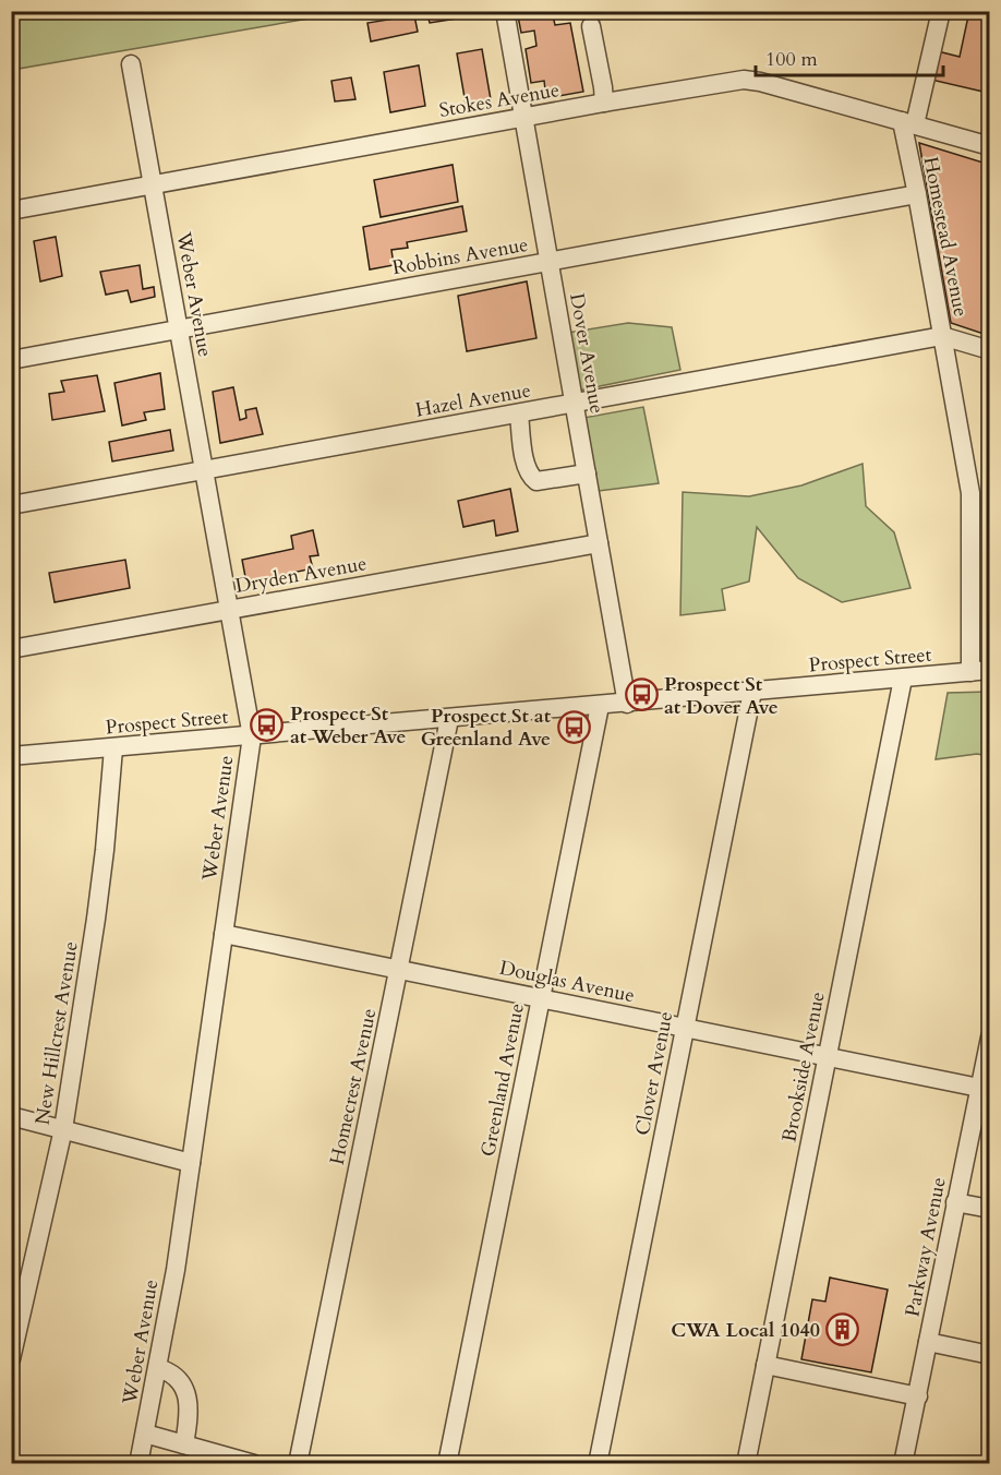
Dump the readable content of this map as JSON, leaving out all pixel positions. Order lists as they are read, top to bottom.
{
  "streets": {
    "street": [
      "Stokes Avenue",
      "Homestead Avenue",
      "Robbins Avenue",
      "Weber Avenue",
      "Dover Avenue",
      "Hazel Avenue",
      "Dryden Avenue",
      "Prospect Street",
      "Douglas Avenue",
      "New Hillcrest Avenue",
      "Brookside Avenue",
      "Clover Avenue",
      "Greenland Avenue",
      "Homecrest Avenue",
      "Parkway Avenue"
    ]
  },
  "crossings": [
    ["Stokes Avenue", "Homestead Avenue"],
    ["Stokes Avenue", "Weber Avenue"],
    ["Stokes Avenue", "Dover Avenue"],
    ["Homestead Avenue", "Robbins Avenue"],
    ["Homestead Avenue", "Hazel Avenue"],
    ["Homestead Avenue", "Prospect Street"],
    ["Robbins Avenue", "Weber Avenue"],
    ["Robbins Avenue", "Dover Avenue"],
    ["Weber Avenue", "Hazel Avenue"],
    ["Weber Avenue", "Dryden Avenue"],
    ["Weber Avenue", "Prospect Street"],
    ["Weber Avenue", "Douglas Avenue"],
    ["Dover Avenue", "Hazel Avenue"],
    ["Dover Avenue", "Dryden Avenue"],
    ["Dover Avenue", "Prospect Street"],
    ["Prospect Street", "New Hillcrest Avenue"],
    ["Prospect Street", "Brookside Avenue"],
    ["Prospect Street", "Clover Avenue"],
    ["Prospect Street", "Greenland Avenue"],
    ["Prospect Street", "Homecrest Avenue"],
    ["Douglas Avenue", "Brookside Avenue"],
    ["Douglas Avenue", "Clover Avenue"],
    ["Douglas Avenue", "Greenland Avenue"],
    ["Douglas Avenue", "Homecrest Avenue"],
    ["Douglas Avenue", "Parkway Avenue"]
  ],
  "places": {
    "bus stop": ["Prospect St at Dover Ave", "Prospect St at Weber Ave", "Prospect St at Greenland Ave"],
    "building": ["CWA Local 1040"]
  },
  "scale_bar": "100 m"
}
